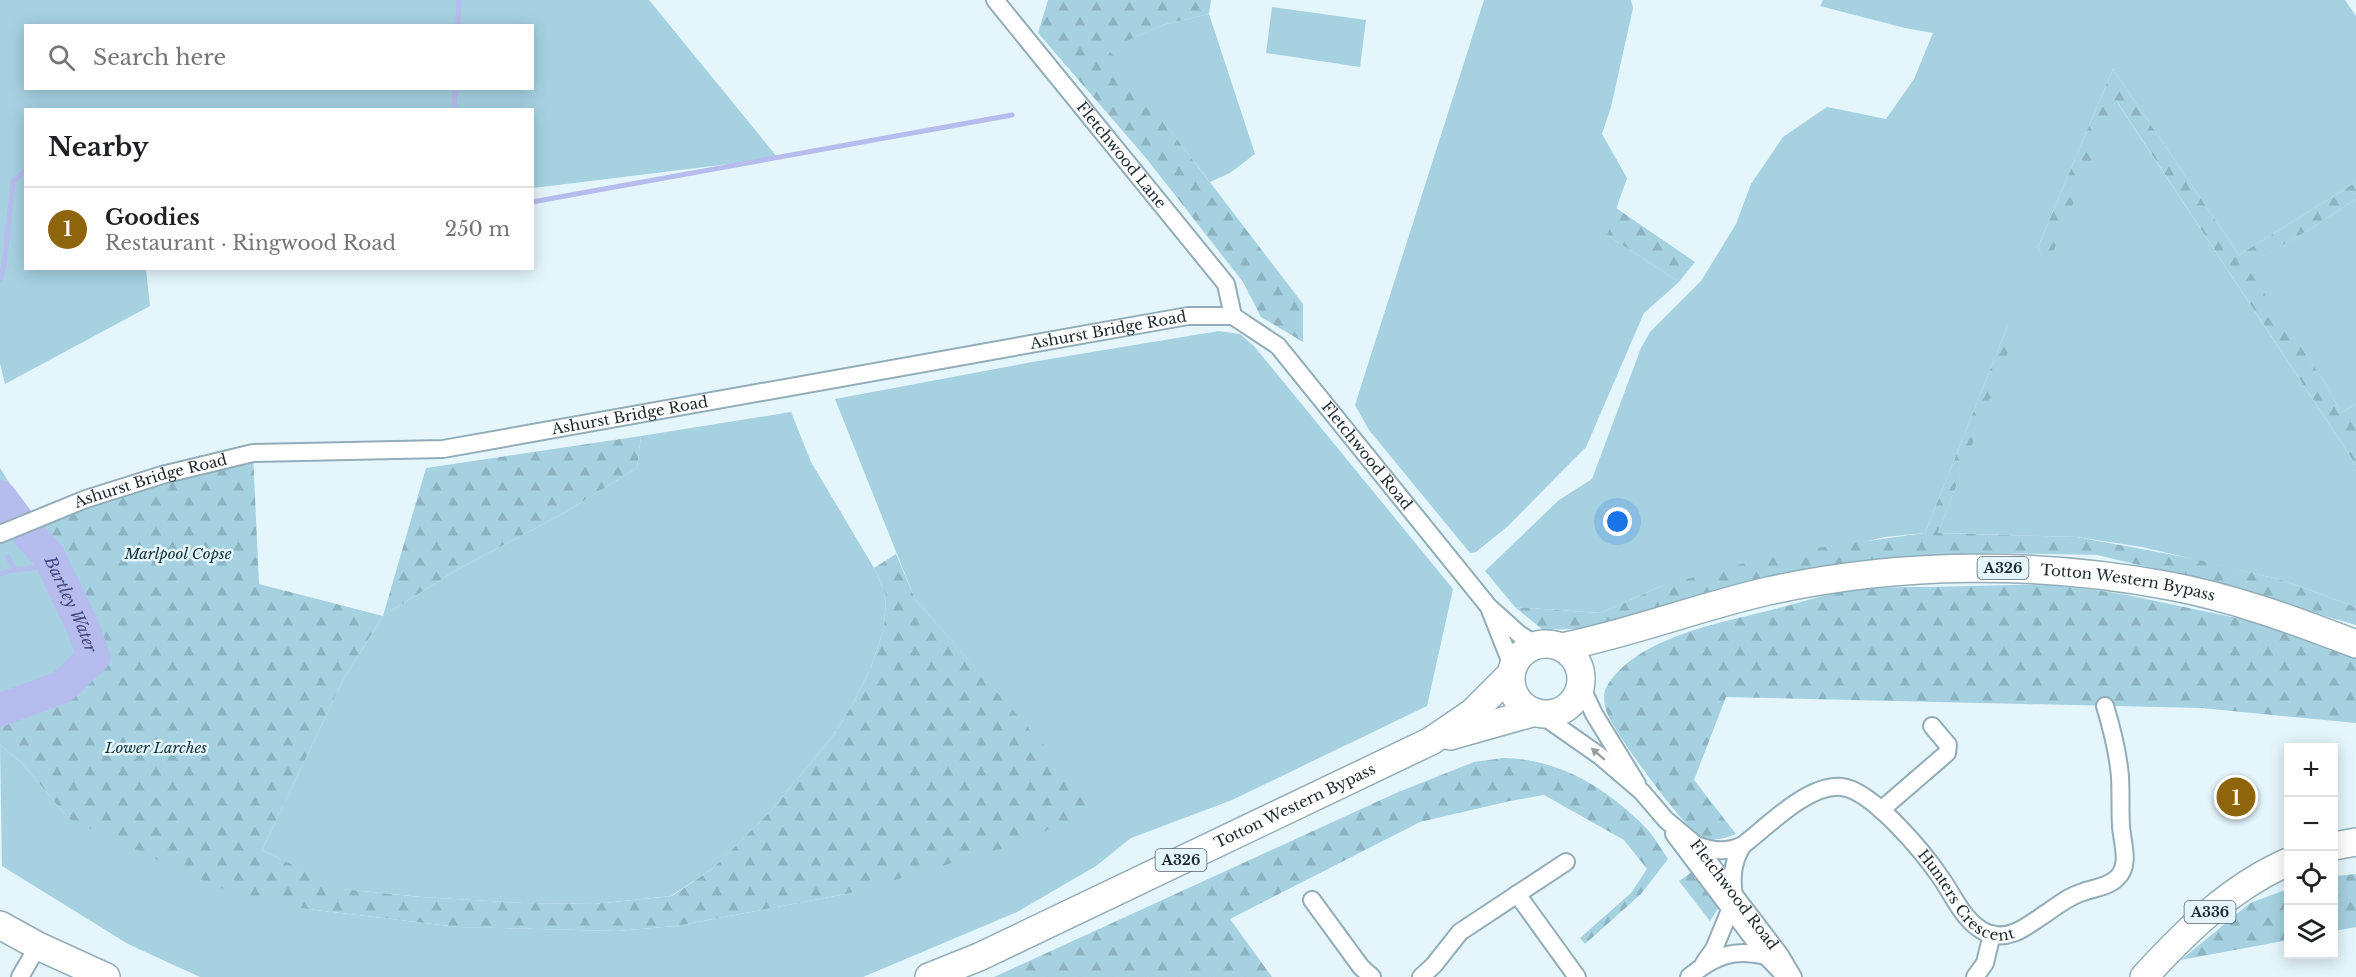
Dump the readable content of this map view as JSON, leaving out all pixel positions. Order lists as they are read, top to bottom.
{
  "streets": {
    "main road": ["A326", "Totton Western Bypass", "A336"],
    "street": [
      "Fletchwood Lane",
      "Ashurst Bridge Road",
      "Fletchwood Road",
      "Hunters Crescent"
    ]
  },
  "crossings": [
    ["Fletchwood Lane", "Ashurst Bridge Road"],
    ["Fletchwood Lane", "Fletchwood Road"],
    ["Ashurst Bridge Road", "Fletchwood Road"],
    ["Fletchwood Road", "Totton Western Bypass"],
    ["Fletchwood Road", "Hunters Crescent"]
  ],
  "water": ["Bartley Water"],
  "parks": ["Marlpool Copse", "Lower Larches"],
  "page": {
    "search": "Search here",
    "heading": "Nearby",
    "list": [
      {
        "mark": "1",
        "name": "Goodies",
        "note": "Restaurant · Ringwood Road",
        "value": "250 m"
      }
    ],
    "map_buttons": ["+", "−"],
    "pins": "1"
  }
}
